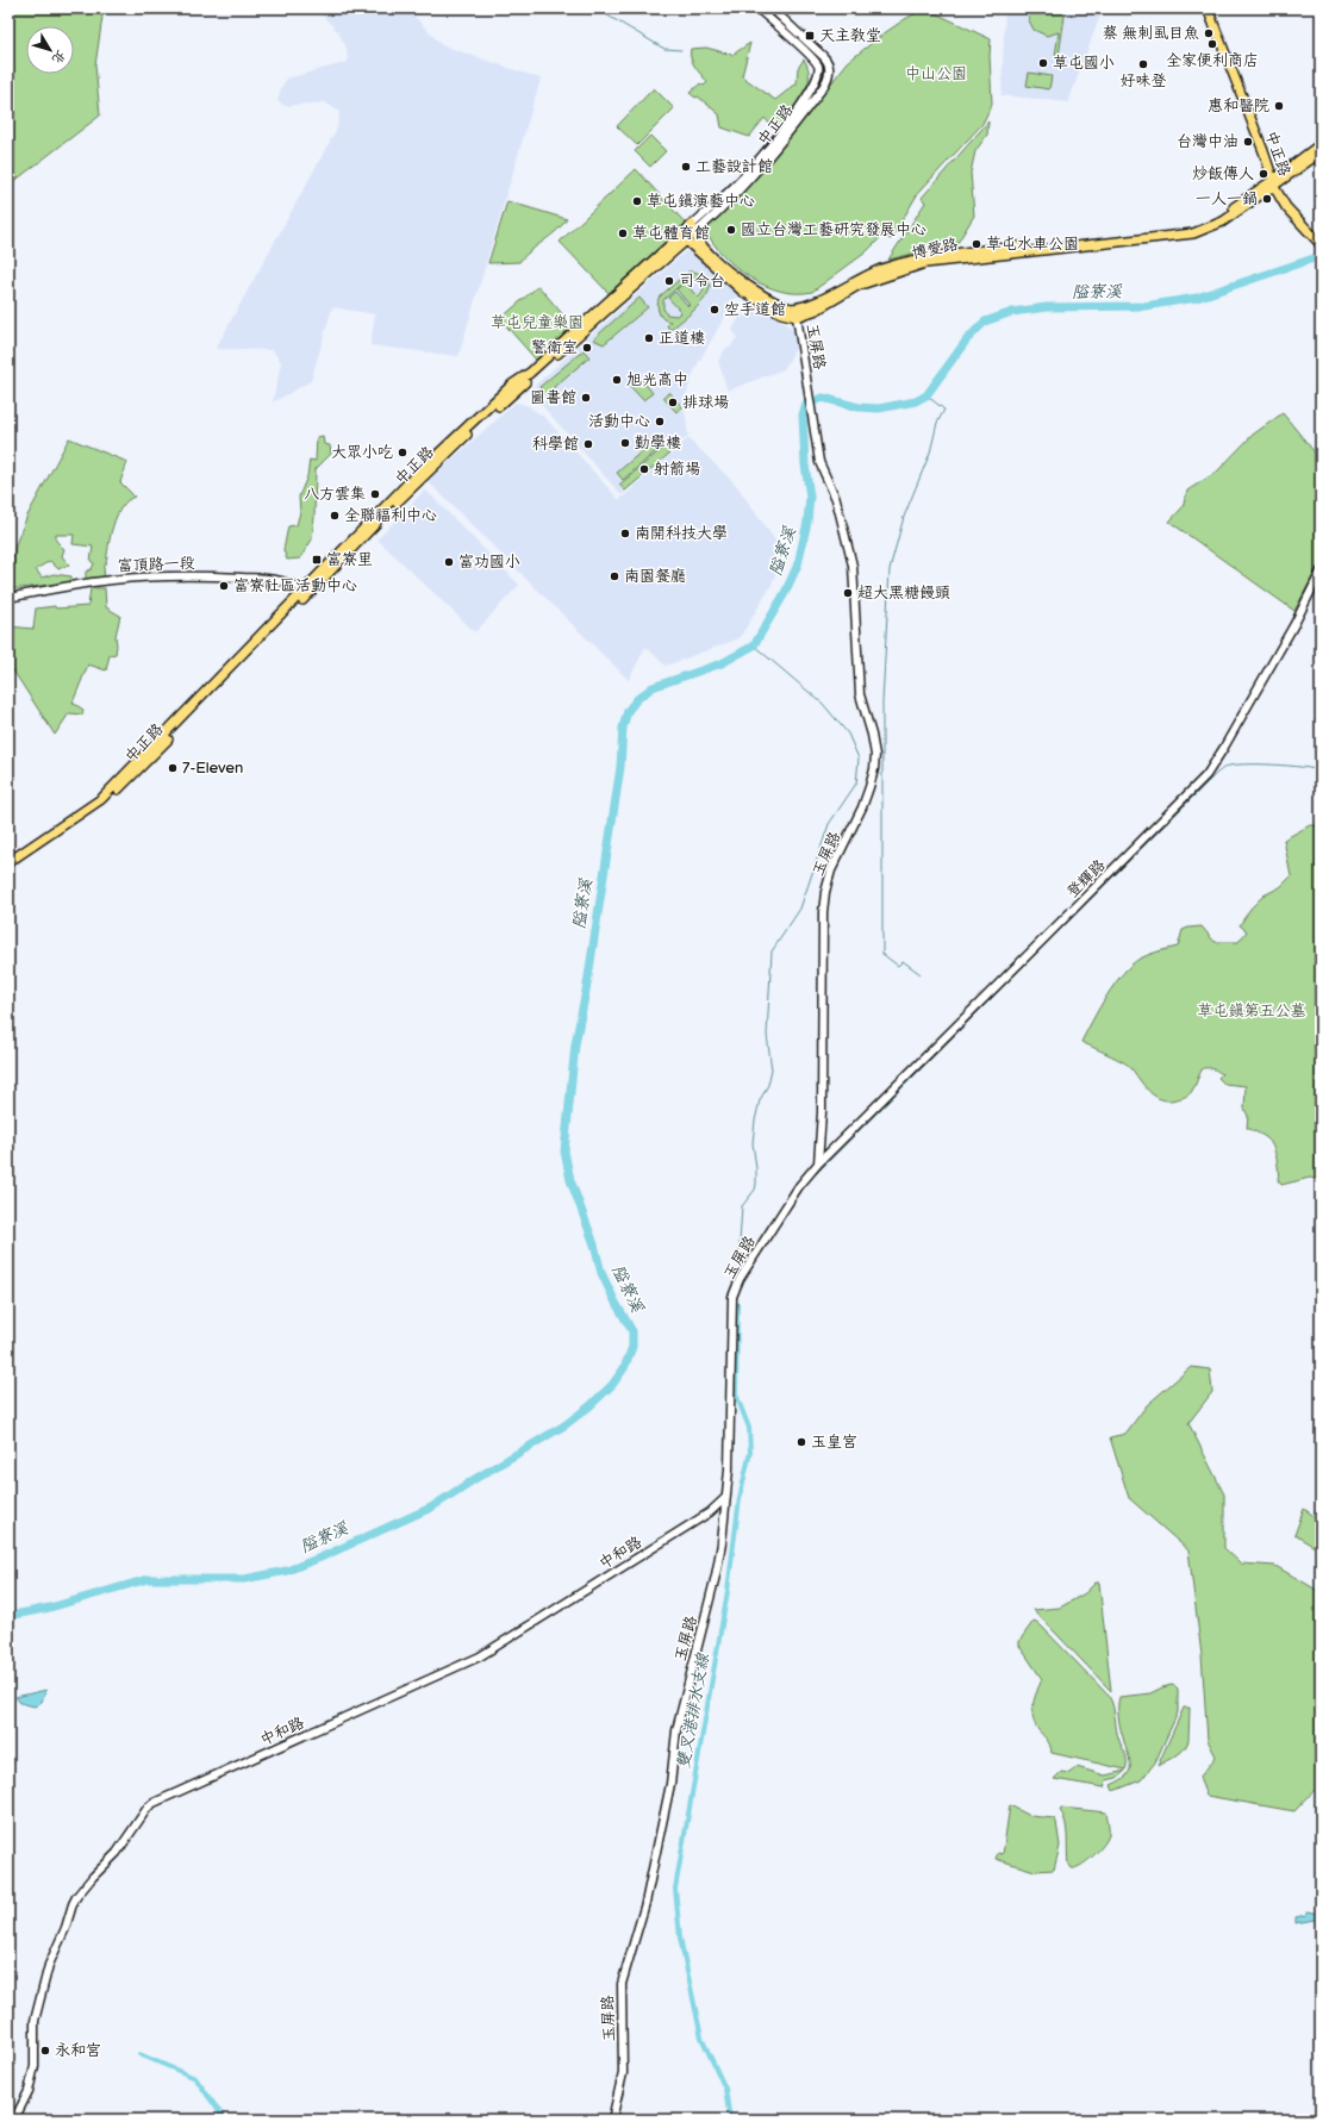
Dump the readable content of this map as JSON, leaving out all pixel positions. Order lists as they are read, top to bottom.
{
  "streets": {
    "main road": ["中正路", "博愛路"],
    "street": [
      "玉屏路",
      "富頂路一段",
      "登輝路",
      "中和路"
    ]
  },
  "crossings": [
    ["中正路", "博愛路"],
    ["中正路", "富頂路一段"],
    ["博愛路", "玉屏路"],
    ["玉屏路", "登輝路"],
    ["玉屏路", "中和路"]
  ],
  "water": ["隘寮溪", "雙叉港排水支線"],
  "parks": ["中山公園", "草屯兒童樂園", "草屯鎮第五公墓"],
  "places": {
    "other": [
      "蔡 無刺虱目魚",
      "全家便利商店",
      "草屯國小",
      "好味登",
      "惠和醫院",
      "台灣中油",
      "工藝設計館",
      "炒飯傳人",
      "一人一鍋",
      "草屯鎮演藝中心",
      "國立台灣工藝研究發展中心",
      "草屯體育館",
      "草屯水車公園",
      "司令台",
      "空手道館",
      "正道樓",
      "警衛室",
      "旭光高中",
      "圖書館",
      "排球場",
      "活動中心",
      "勤學樓",
      "科學館",
      "大眾小吃",
      "射箭場",
      "八方雲集",
      "全聯福利中心",
      "南開科技大學",
      "富功國小",
      "南園餐廳",
      "富寮社區活動中心",
      "超大黑糖饅頭",
      "7-Eleven",
      "玉皇宮",
      "永和宮"
    ],
    "transit": ["天主教堂", "富寮里"]
  },
  "north": "bottom right"
}
